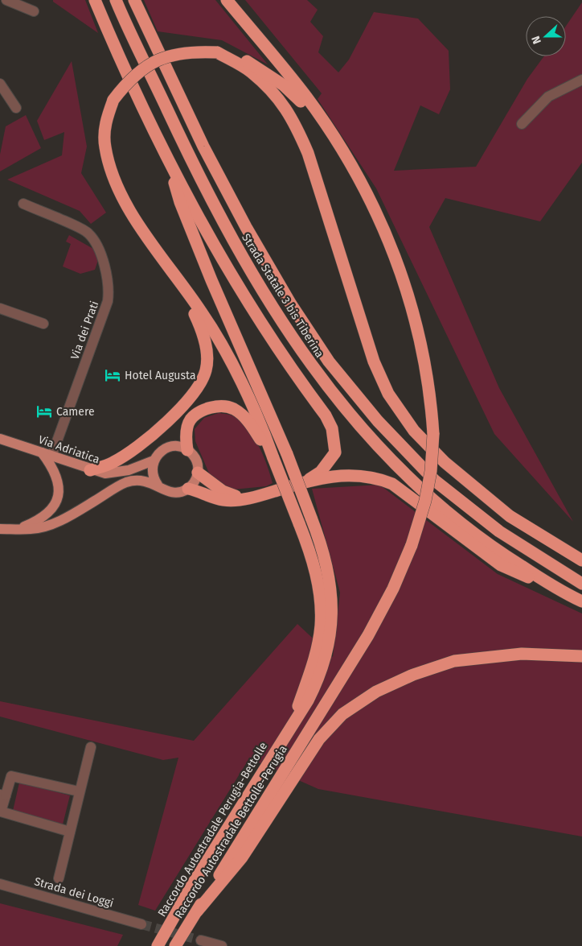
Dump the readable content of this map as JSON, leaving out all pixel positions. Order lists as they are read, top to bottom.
{
  "streets": {
    "highway": ["Strada Statale 3 bis Tiberina", "Raccordo Autostradale Perugia-Bettolle", "Raccordo Autostradale Bettolle-Perugia"],
    "main road": ["Via Adriatica"],
    "street": ["Via dei Prati", "Strada dei Loggi"]
  },
  "crossings": [
    ["Via dei Prati", "Via Adriatica"]
  ],
  "places": {
    "hotel": ["Hotel Augusta", "Camere"]
  },
  "north": "left"
}
